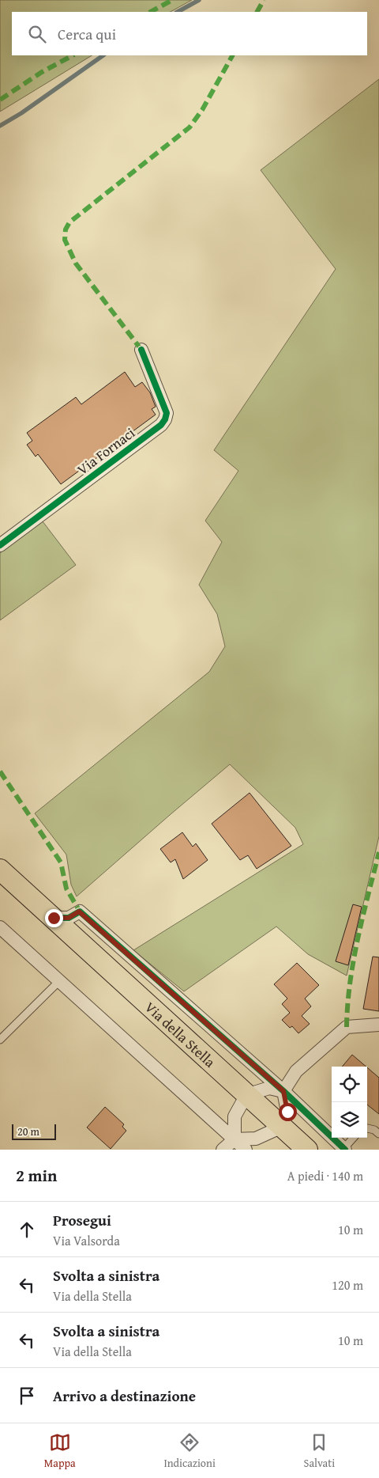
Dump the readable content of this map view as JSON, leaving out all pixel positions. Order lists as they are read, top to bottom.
{
  "streets": {
    "main road": ["Via della Stella"],
    "street": ["Via Fornaci"]
  },
  "scale_bar": "20 m",
  "page": {
    "search": "Cerca qui",
    "scale": "20 m",
    "heading": ["2 min", "A piedi · 140 m"],
    "list": [
      ["Prosegui", "Via Valsorda", "10 m"],
      ["Svolta a sinistra", "Via della Stella", "120 m"],
      ["Svolta a sinistra", "Via della Stella", "10 m"],
      "Arrivo a destinazione"
    ],
    "nav": ["Mappa", "Indicazioni", "Salvati"]
  }
}
